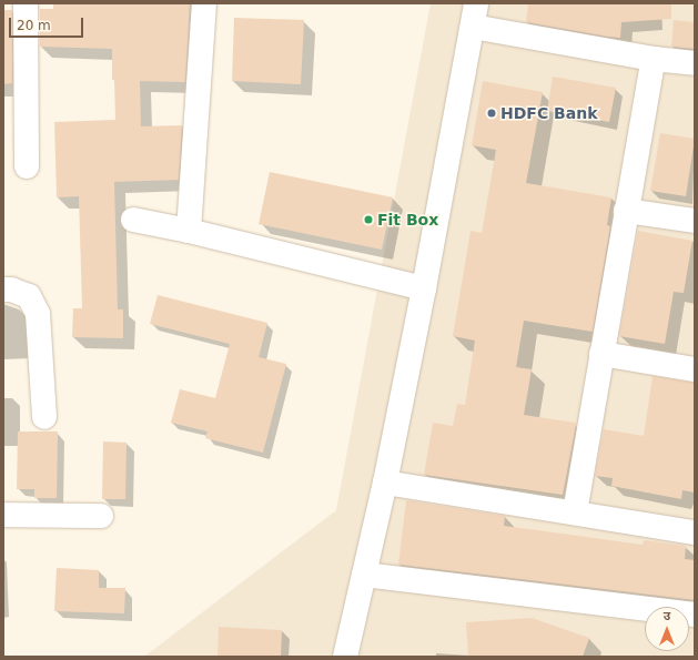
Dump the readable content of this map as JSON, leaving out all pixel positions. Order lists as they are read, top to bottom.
{
  "places": ["HDFC Bank", "Fit Box"],
  "scale_bar": "20 m",
  "north": "top"
}
